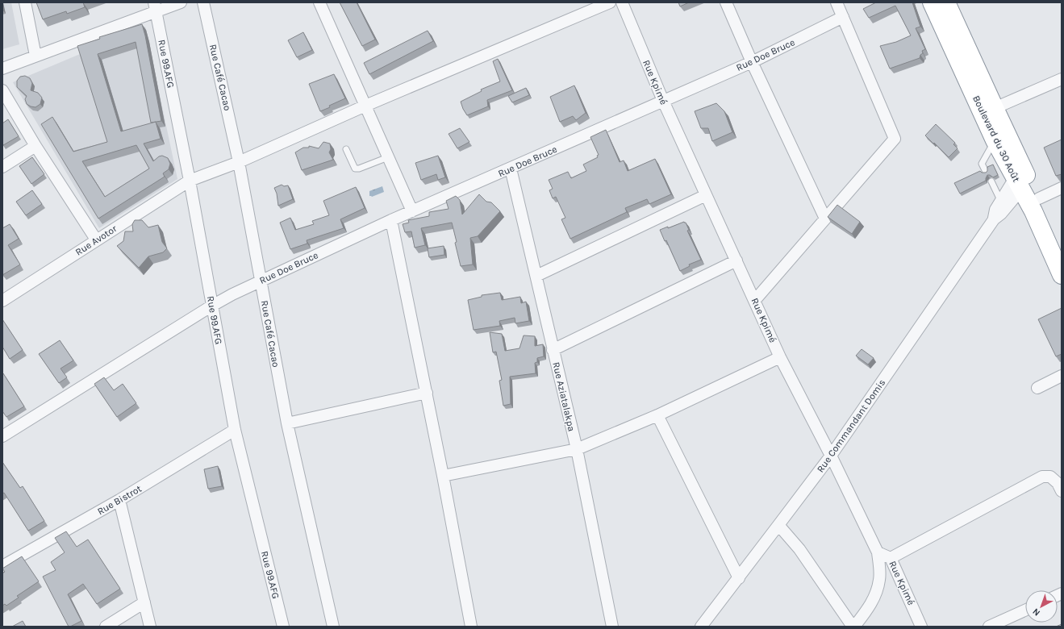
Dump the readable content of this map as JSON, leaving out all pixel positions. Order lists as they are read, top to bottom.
{
  "streets": {
    "highway": ["Boulevard du 30 Août"],
    "street": [
      "Rue Doe Bruce",
      "Rue 99.AFG",
      "Rue Café Cacao",
      "Rue Kpimé",
      "Rue Avotor",
      "Rue Aziatalakpa",
      "Rue Commandant Domis",
      "Rue Bistrot"
    ]
  },
  "crossings": [
    ["Rue Doe Bruce", "Rue 99.AFG"],
    ["Rue Doe Bruce", "Rue Café Cacao"],
    ["Rue Doe Bruce", "Rue Kpimé"],
    ["Rue Doe Bruce", "Rue Aziatalakpa"],
    ["Rue 99.AFG", "Rue Avotor"],
    ["Rue 99.AFG", "Rue Bistrot"],
    ["Rue Café Cacao", "Rue Avotor"],
    ["Rue Kpimé", "Rue Commandant Domis"],
    ["Boulevard du 30 Août", "Rue Commandant Domis"]
  ],
  "north": "bottom left"
}
